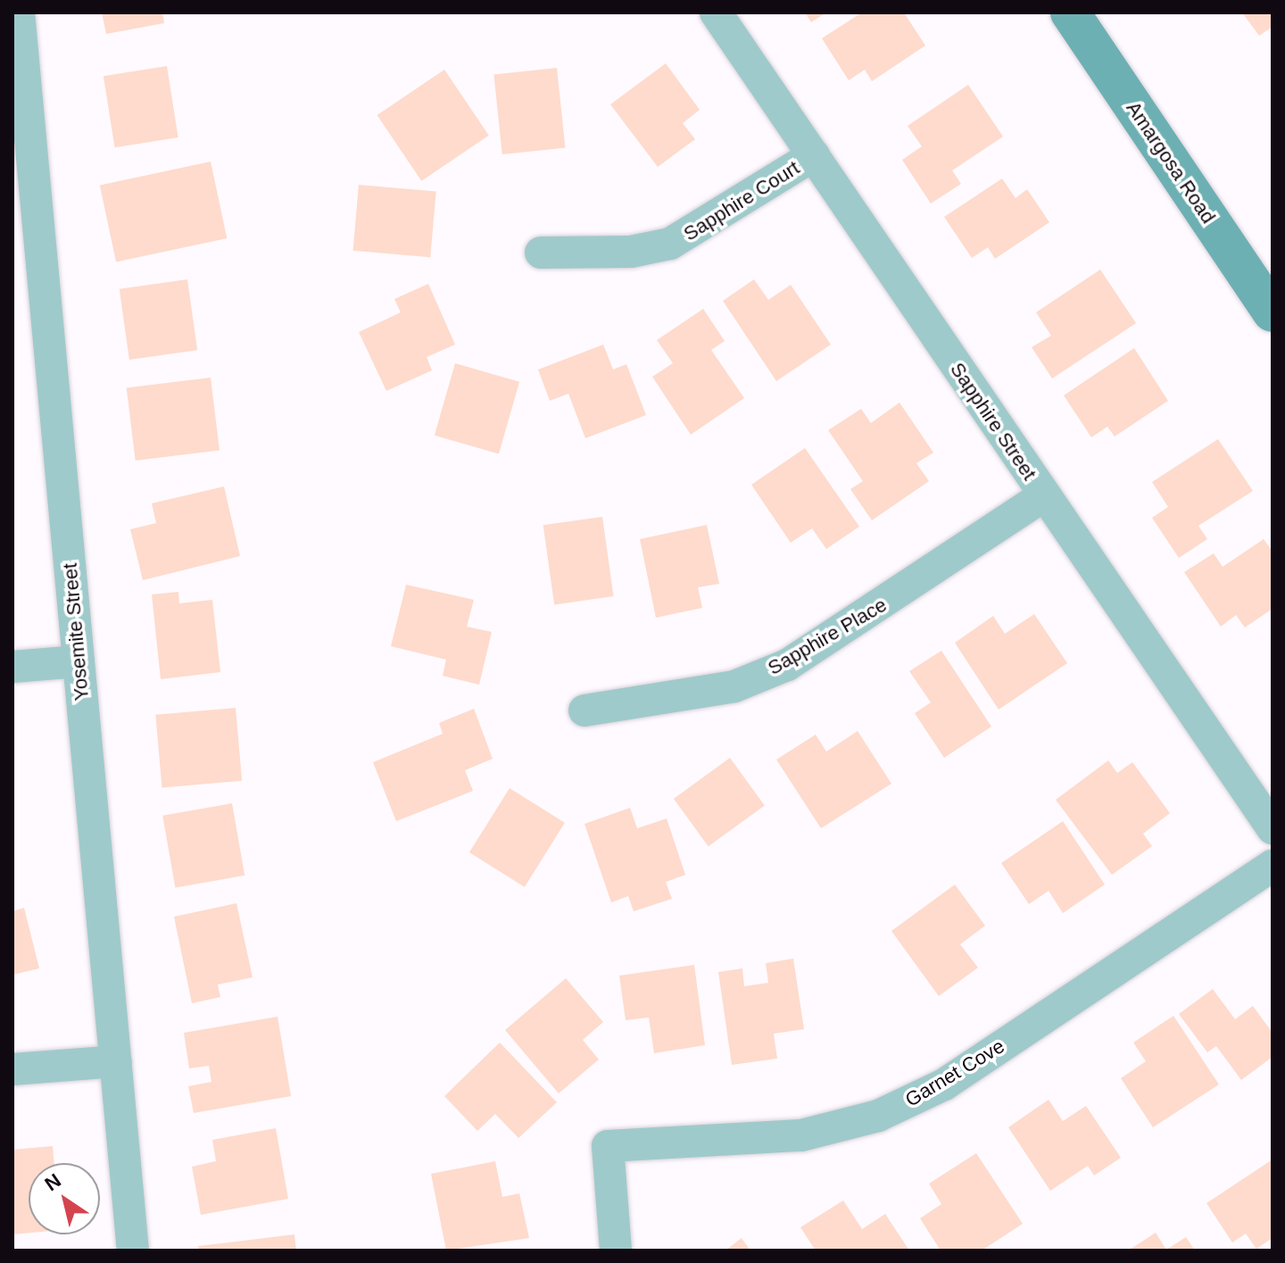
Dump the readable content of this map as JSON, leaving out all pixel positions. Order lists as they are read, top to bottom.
{
  "streets": {
    "main road": ["Amargosa Road"],
    "street": [
      "Sapphire Court",
      "Sapphire Street",
      "Yosemite Street",
      "Sapphire Place",
      "Garnet Cove"
    ]
  },
  "crossings": [
    ["Sapphire Court", "Sapphire Street"],
    ["Sapphire Street", "Sapphire Place"]
  ],
  "north": "top left"
}
